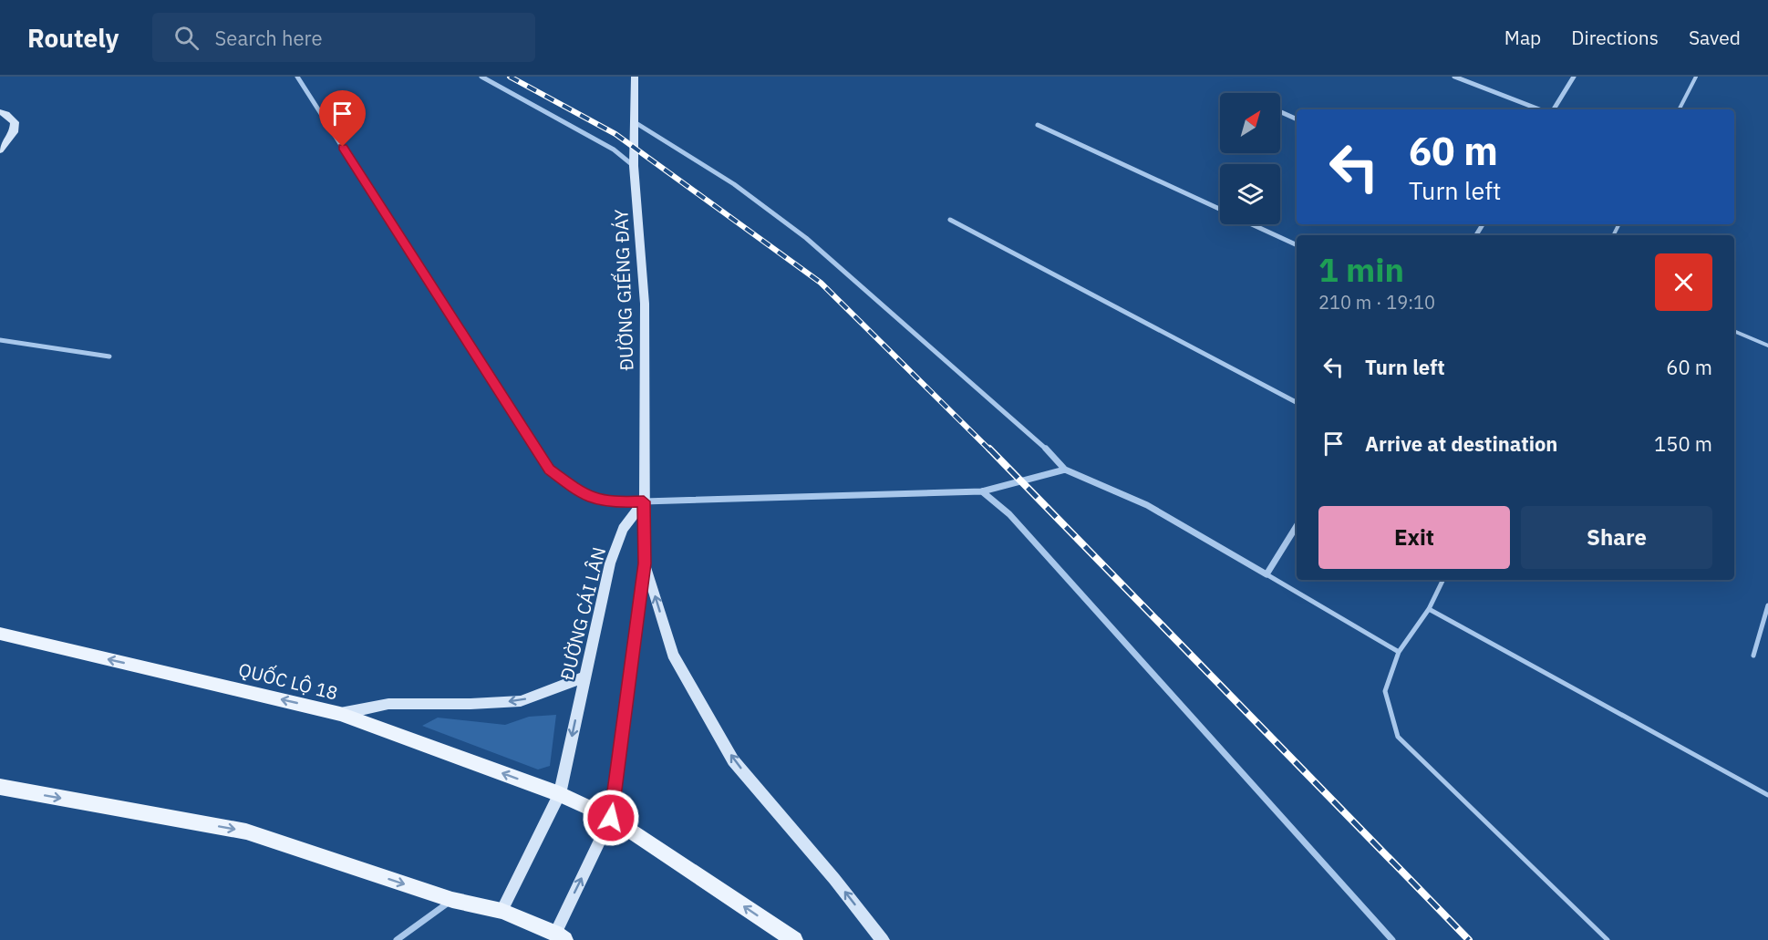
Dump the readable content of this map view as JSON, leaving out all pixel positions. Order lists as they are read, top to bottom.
{
  "streets": {
    "main road": ["ĐƯỜNG GIẾNG ĐÁY", "ĐƯỜNG CÁI LÂN", "QUỐC LỘ 18"]
  },
  "crossings": [
    ["ĐƯỜNG GIẾNG ĐÁY", "ĐƯỜNG CÁI LÂN"],
    ["ĐƯỜNG CÁI LÂN", "QUỐC LỘ 18"]
  ],
  "one_way": ["QUỐC LỘ 18"],
  "north": "top right",
  "page": {
    "header": "Routely",
    "search": "Search here",
    "nav": ["Map", "Directions", "Saved"],
    "turn": ["60 m", "Turn left"],
    "heading": ["1 min", "210 m · 19:10"],
    "list": [
      {
        "name": "Turn left",
        "value": "60 m"
      },
      {
        "name": "Arrive at destination",
        "value": "150 m"
      }
    ],
    "buttons": ["Exit", "Share"]
  }
}
